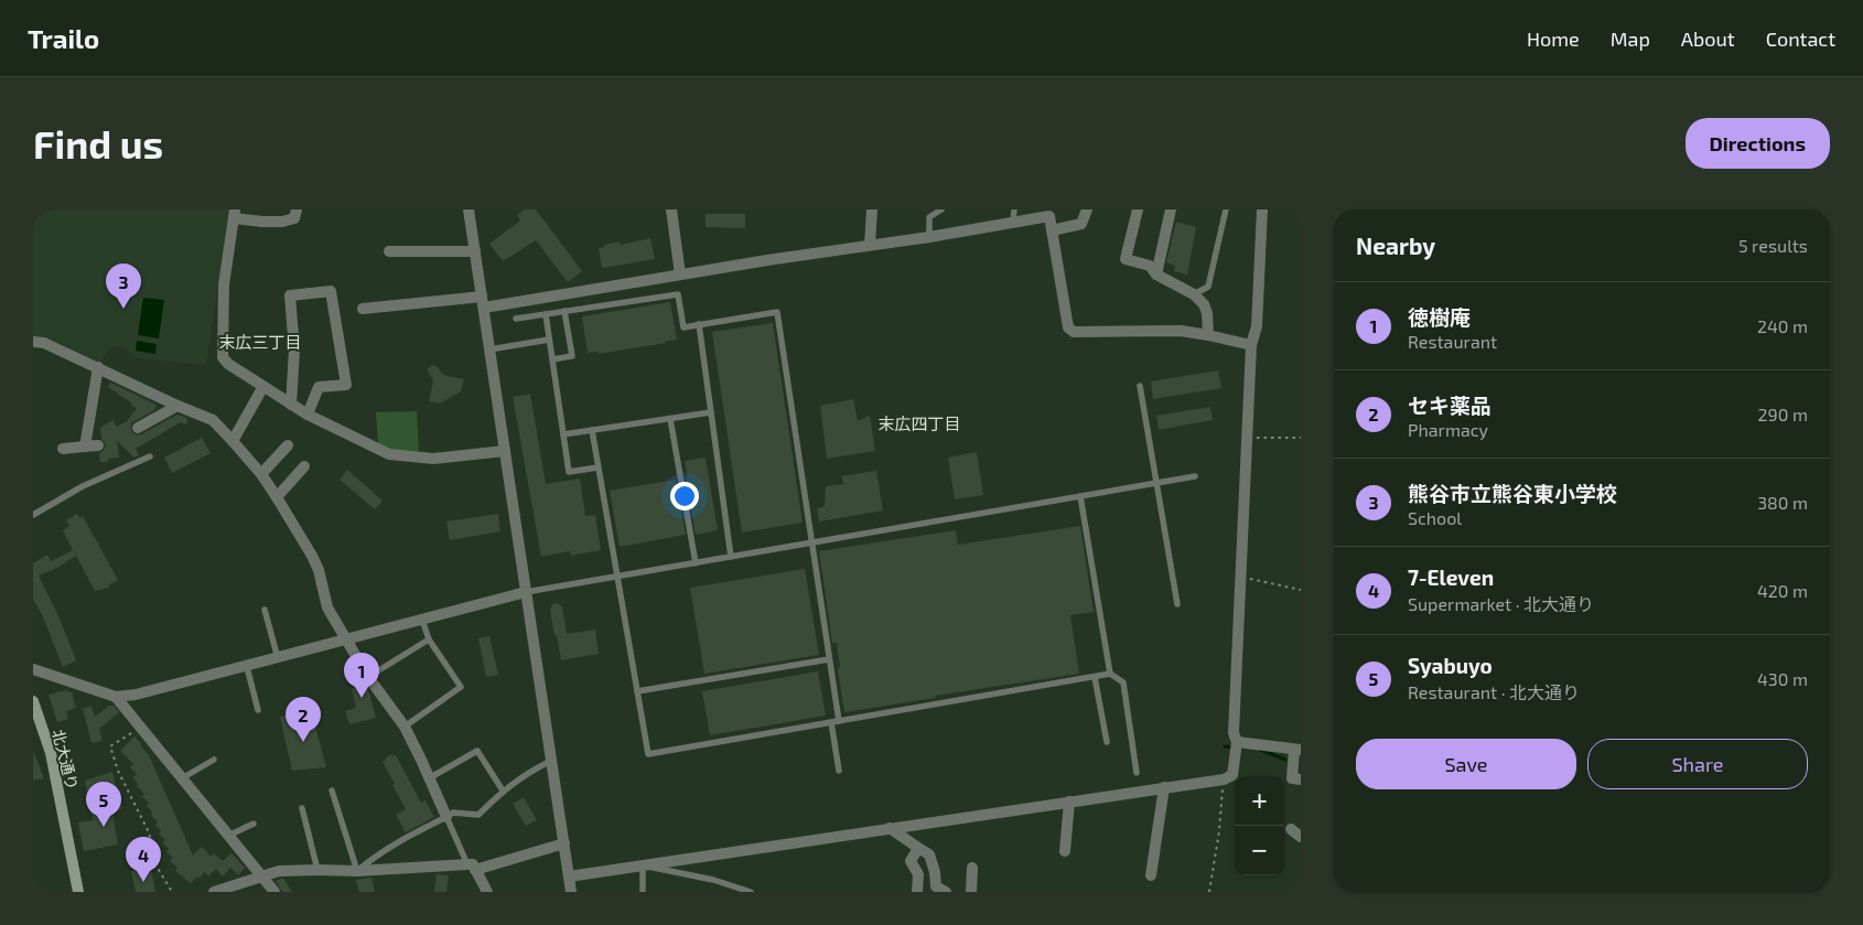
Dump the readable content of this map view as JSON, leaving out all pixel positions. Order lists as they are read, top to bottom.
{
  "streets": {
    "street": ["北大通り"]
  },
  "districts": ["末広三丁目", "末広四丁目"],
  "page": {
    "header": "Trailo",
    "nav": [
      "Home",
      "Map",
      "About",
      "Contact"
    ],
    "buttons": [
      "Directions",
      ["Save", "Share"]
    ],
    "title": "Find us",
    "heading": ["Nearby", "5 results"],
    "pins": [
      "3",
      "1",
      "2",
      "5",
      "4"
    ],
    "list": [
      {
        "mark": "1",
        "name": "徳樹庵",
        "note": "Restaurant",
        "value": "240 m"
      },
      {
        "mark": "2",
        "name": "セキ薬品",
        "note": "Pharmacy",
        "value": "290 m"
      },
      {
        "mark": "3",
        "name": "熊谷市立熊谷東小学校",
        "note": "School",
        "value": "380 m"
      },
      {
        "mark": "4",
        "name": "7-Eleven",
        "note": "Supermarket · 北大通り",
        "value": "420 m"
      },
      {
        "mark": "5",
        "name": "Syabuyo",
        "note": "Restaurant · 北大通り",
        "value": "430 m"
      }
    ],
    "map_buttons": ["+", "−"]
  }
}
